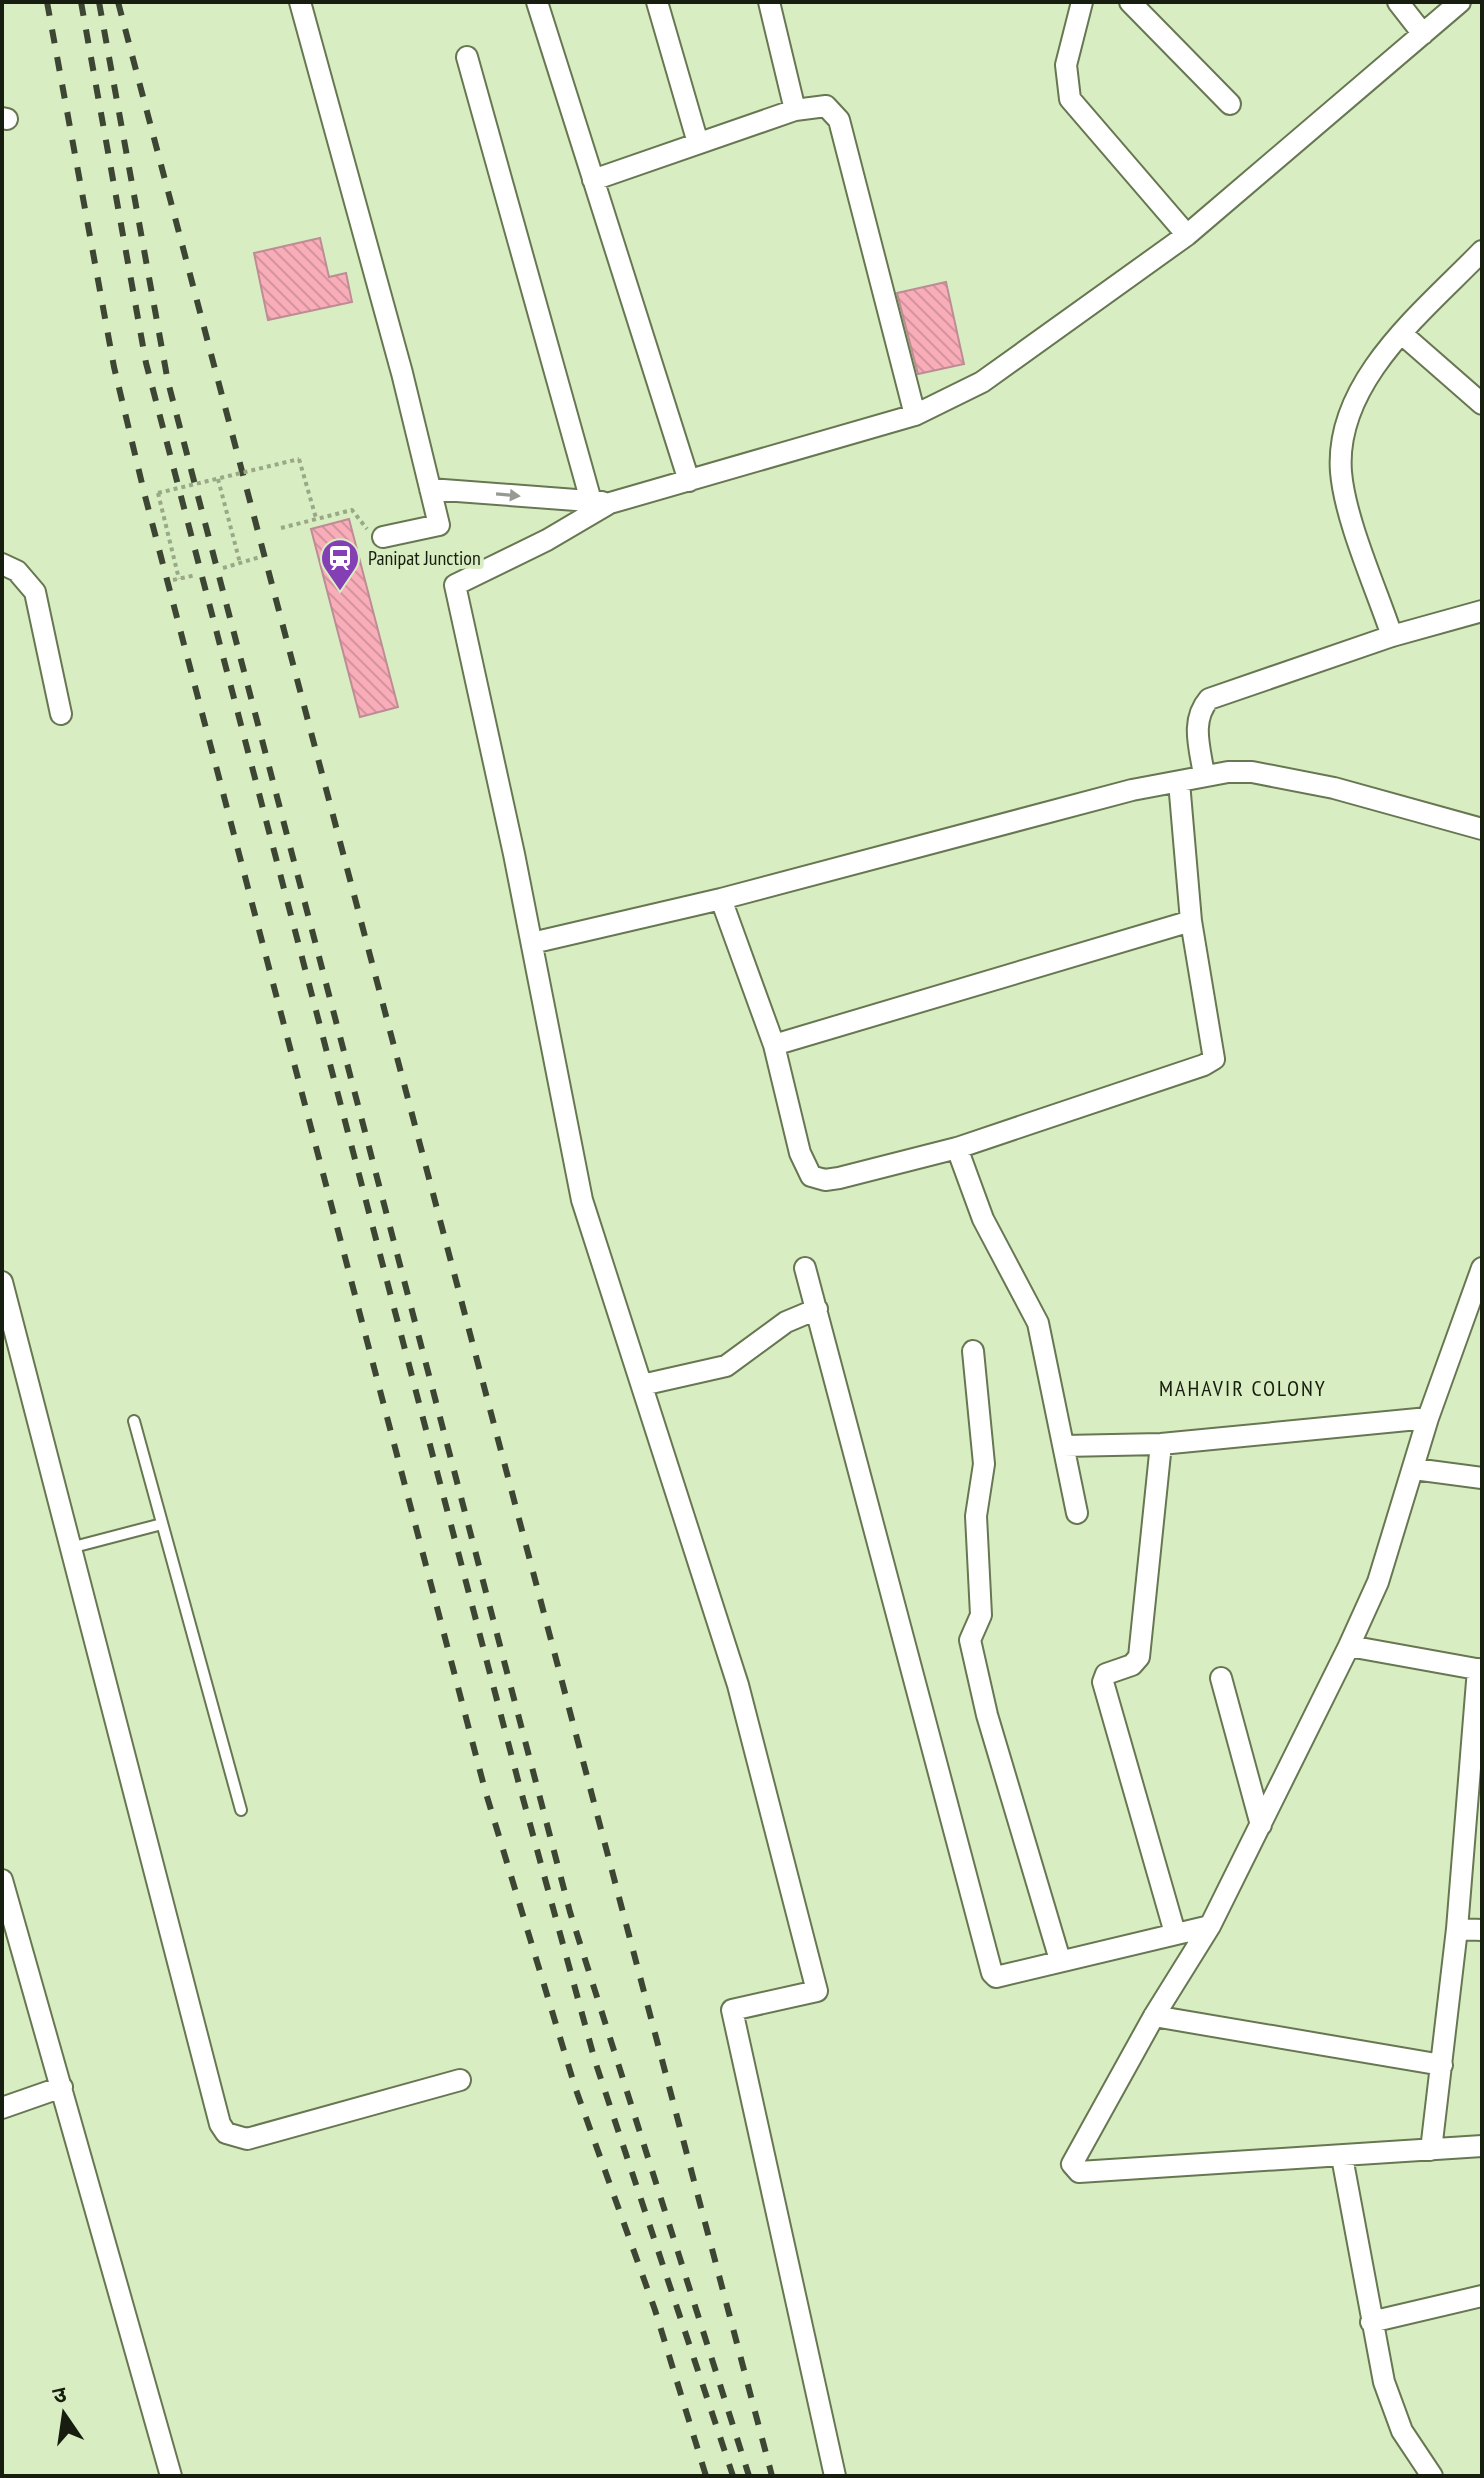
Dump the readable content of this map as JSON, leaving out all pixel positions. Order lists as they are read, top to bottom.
{
  "districts": ["MAHAVIR COLONY"],
  "places": {
    "station": ["Panipat Junction"]
  },
  "north": "top"
}
